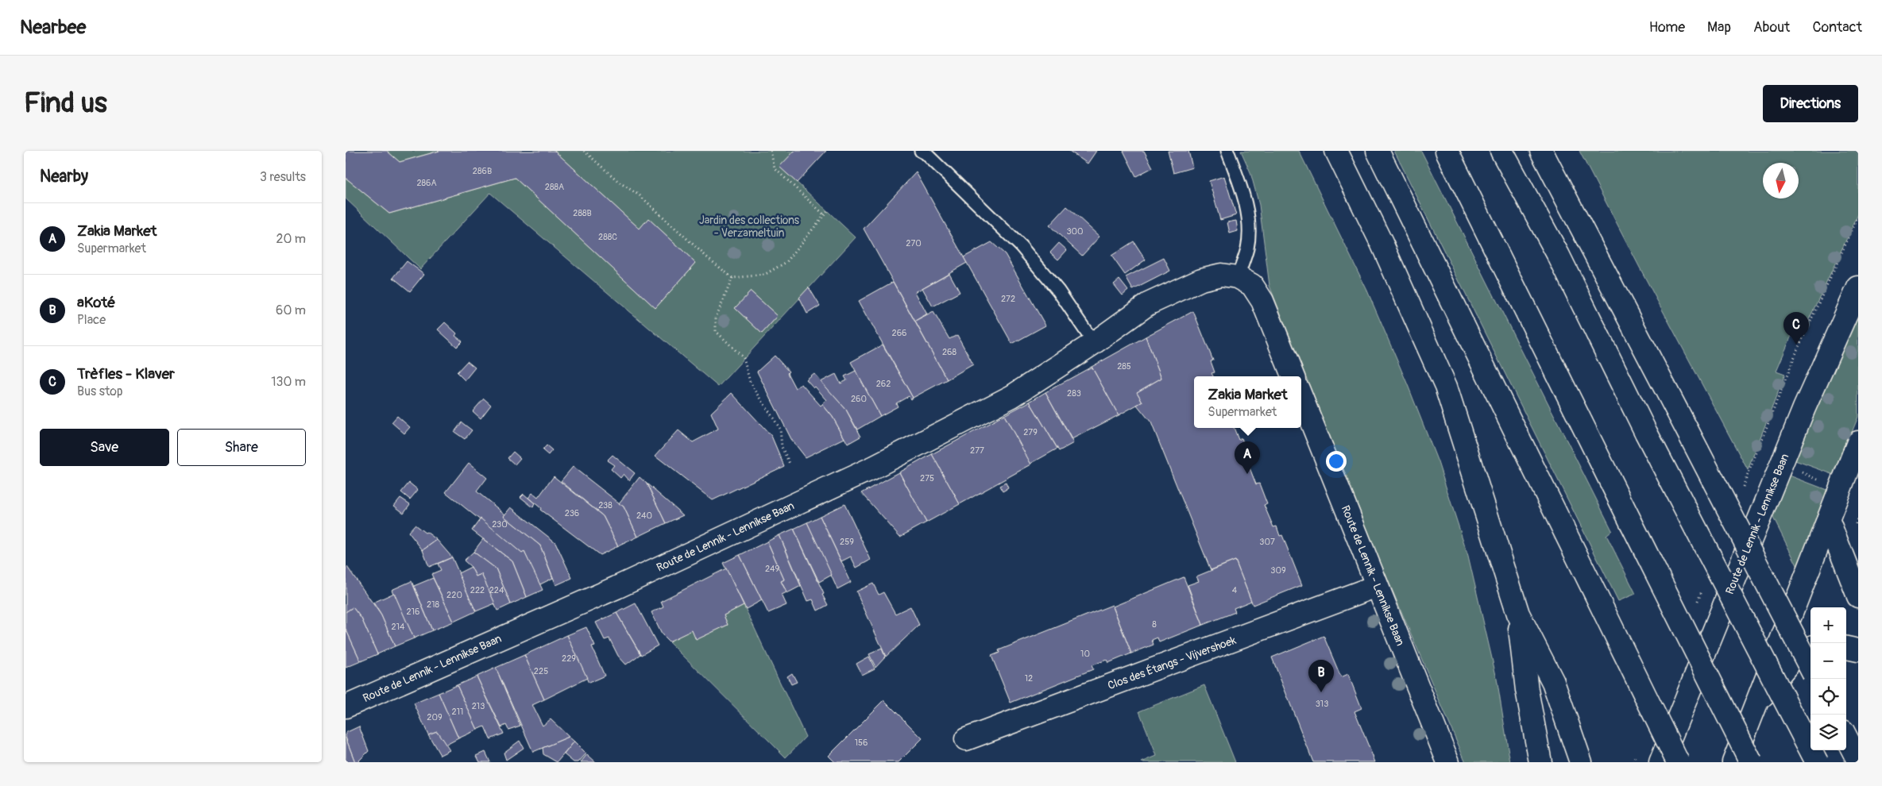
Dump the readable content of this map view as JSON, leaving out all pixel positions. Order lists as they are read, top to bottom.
{
  "streets": {
    "main road": ["Route de Lennik - Lennikse Baan", "Clos des Étangs - Vijvershoek"]
  },
  "crossings": [
    ["Route de Lennik - Lennikse Baan", "Clos des Étangs - Vijvershoek"]
  ],
  "parks": ["Jardin des collections - Verzameltuin"],
  "house_numbers": [
    "286B",
    "286A",
    "288A",
    "288B",
    "300",
    "288C",
    "270",
    "272",
    "266",
    "268",
    "285",
    "262",
    "283",
    "260",
    "279",
    "277",
    "275",
    "238",
    "236",
    "240",
    "230",
    "259",
    "307",
    "249",
    "309",
    "222",
    "224",
    "4",
    "220",
    "218",
    "216",
    "8",
    "214",
    "10",
    "229",
    "225",
    "12",
    "313",
    "213",
    "211",
    "209",
    "156"
  ],
  "north": "bottom",
  "page": {
    "header": "Nearbee",
    "nav": [
      "Home",
      "Map",
      "About",
      "Contact"
    ],
    "buttons": [
      "Directions",
      ["Save", "Share"]
    ],
    "title": "Find us",
    "heading": ["Nearby", "3 results"],
    "list": [
      {
        "mark": "A",
        "name": "Zakia Market",
        "note": "Supermarket",
        "value": "20 m"
      },
      {
        "mark": "B",
        "name": "aKoté",
        "note": "Place",
        "value": "60 m"
      },
      {
        "mark": "C",
        "name": "Trèfles - Klaver",
        "note": "Bus stop",
        "value": "130 m"
      }
    ],
    "pins": ["C", "A", "B"],
    "popup": ["Zakia Market", "Supermarket"],
    "map_buttons": ["+", "−"]
  }
}
